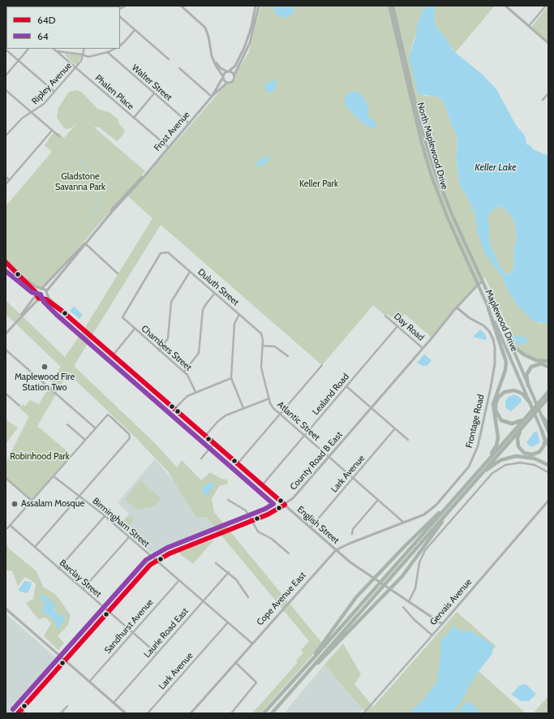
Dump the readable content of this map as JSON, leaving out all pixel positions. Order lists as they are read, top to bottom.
{
  "streets": {
    "main road": ["North Maplewood Drive", "Maplewood Drive"],
    "street": [
      "Walter Street",
      "Ripley Avenue",
      "Phalen Place",
      "Frost Avenue",
      "Duluth Street",
      "Day Road",
      "Chambers Street",
      "Lealand Road",
      "Atlantic Street",
      "Frontage Road",
      "County Road B East",
      "Lark Avenue",
      "Birmingham Street",
      "English Street",
      "Barclay Street",
      "Cope Avenue East",
      "Gervais Avenue",
      "Sandhurst Avenue",
      "Laurie Road East"
    ]
  },
  "crossings": [
    ["Walter Street", "Frost Avenue"],
    ["Ripley Avenue", "Phalen Place"],
    ["Phalen Place", "Frost Avenue"],
    ["Frost Avenue", "English Street"],
    ["North Maplewood Drive", "Maplewood Drive"],
    ["North Maplewood Drive", "County Road B East"],
    ["Duluth Street", "Chambers Street"],
    ["Duluth Street", "Atlantic Street"],
    ["Maplewood Drive", "County Road B East"],
    ["Day Road", "Lealand Road"],
    ["Day Road", "County Road B East"],
    ["Lealand Road", "Atlantic Street"],
    ["Lealand Road", "English Street"],
    ["Atlantic Street", "Frontage Road"],
    ["Atlantic Street", "County Road B East"],
    ["Atlantic Street", "Lark Avenue"],
    ["Atlantic Street", "Cope Avenue East"],
    ["Frontage Road", "County Road B East"],
    ["Frontage Road", "Cope Avenue East"],
    ["County Road B East", "Birmingham Street"],
    ["County Road B East", "English Street"],
    ["County Road B East", "Barclay Street"],
    ["Lark Avenue", "Birmingham Street"],
    ["Lark Avenue", "English Street"],
    ["Birmingham Street", "Cope Avenue East"],
    ["Birmingham Street", "Sandhurst Avenue"],
    ["Birmingham Street", "Laurie Road East"],
    ["English Street", "Cope Avenue East"],
    ["English Street", "Gervais Avenue"],
    ["Barclay Street", "Sandhurst Avenue"],
    ["Barclay Street", "Laurie Road East"]
  ],
  "water": ["Keller Lake"],
  "parks": ["Gladstone Savanna Park", "Keller Park", "Robinhood Park"],
  "places": ["Maplewood Fire Station Two", "Assalam Mosque"],
  "lines": ["transit line 64D", "transit line 64"],
  "legend": ["64D", "64"]
}
